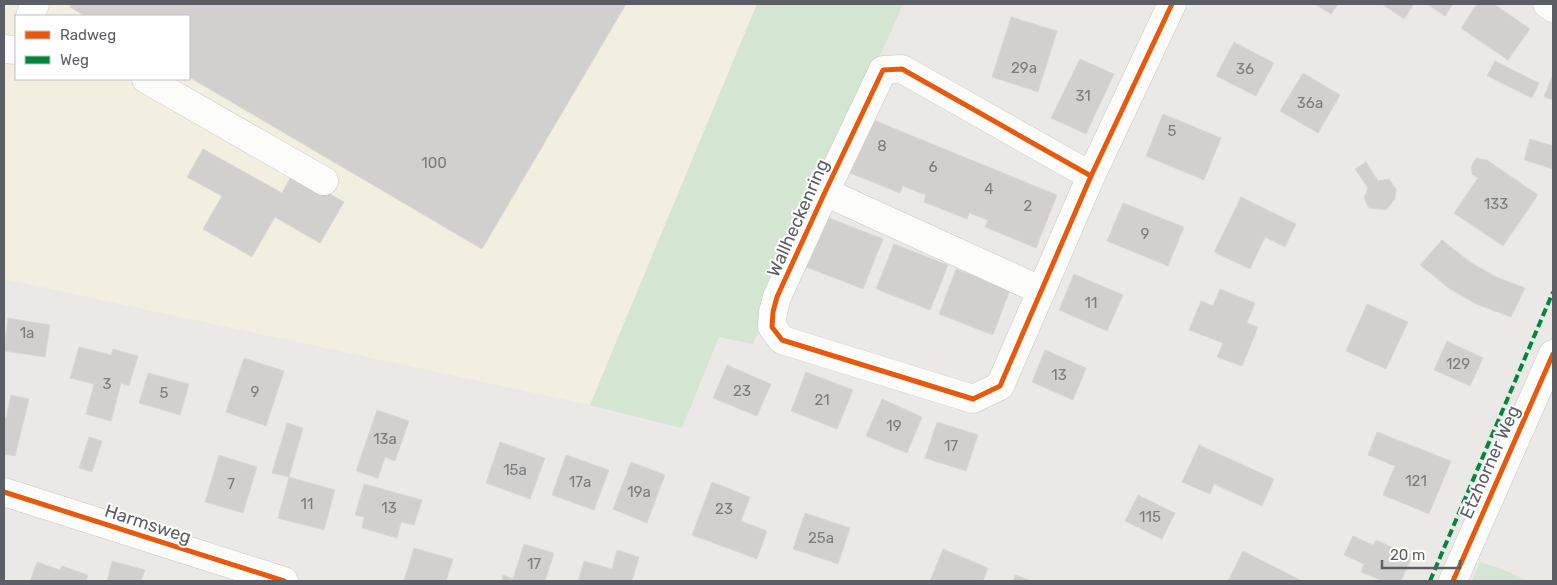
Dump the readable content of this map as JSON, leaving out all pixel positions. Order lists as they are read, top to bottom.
{
  "streets": {
    "street": ["Wallheckenring", "Etzhorner Weg", "Harmsweg"]
  },
  "house_numbers": [
    "29a",
    "36",
    "31",
    "36a",
    "5",
    "8",
    "100",
    "6",
    "4",
    "133",
    "2",
    "9",
    "11",
    "1a",
    "129",
    "13",
    "3",
    "23",
    "9",
    "5",
    "21",
    "19",
    "13a",
    "17",
    "15a",
    "121",
    "17a",
    "7",
    "19a",
    "11",
    "13",
    "23",
    "115",
    "25a",
    "17"
  ],
  "legend": ["Radweg", "Weg"],
  "scale_bar": "20 m"
}
